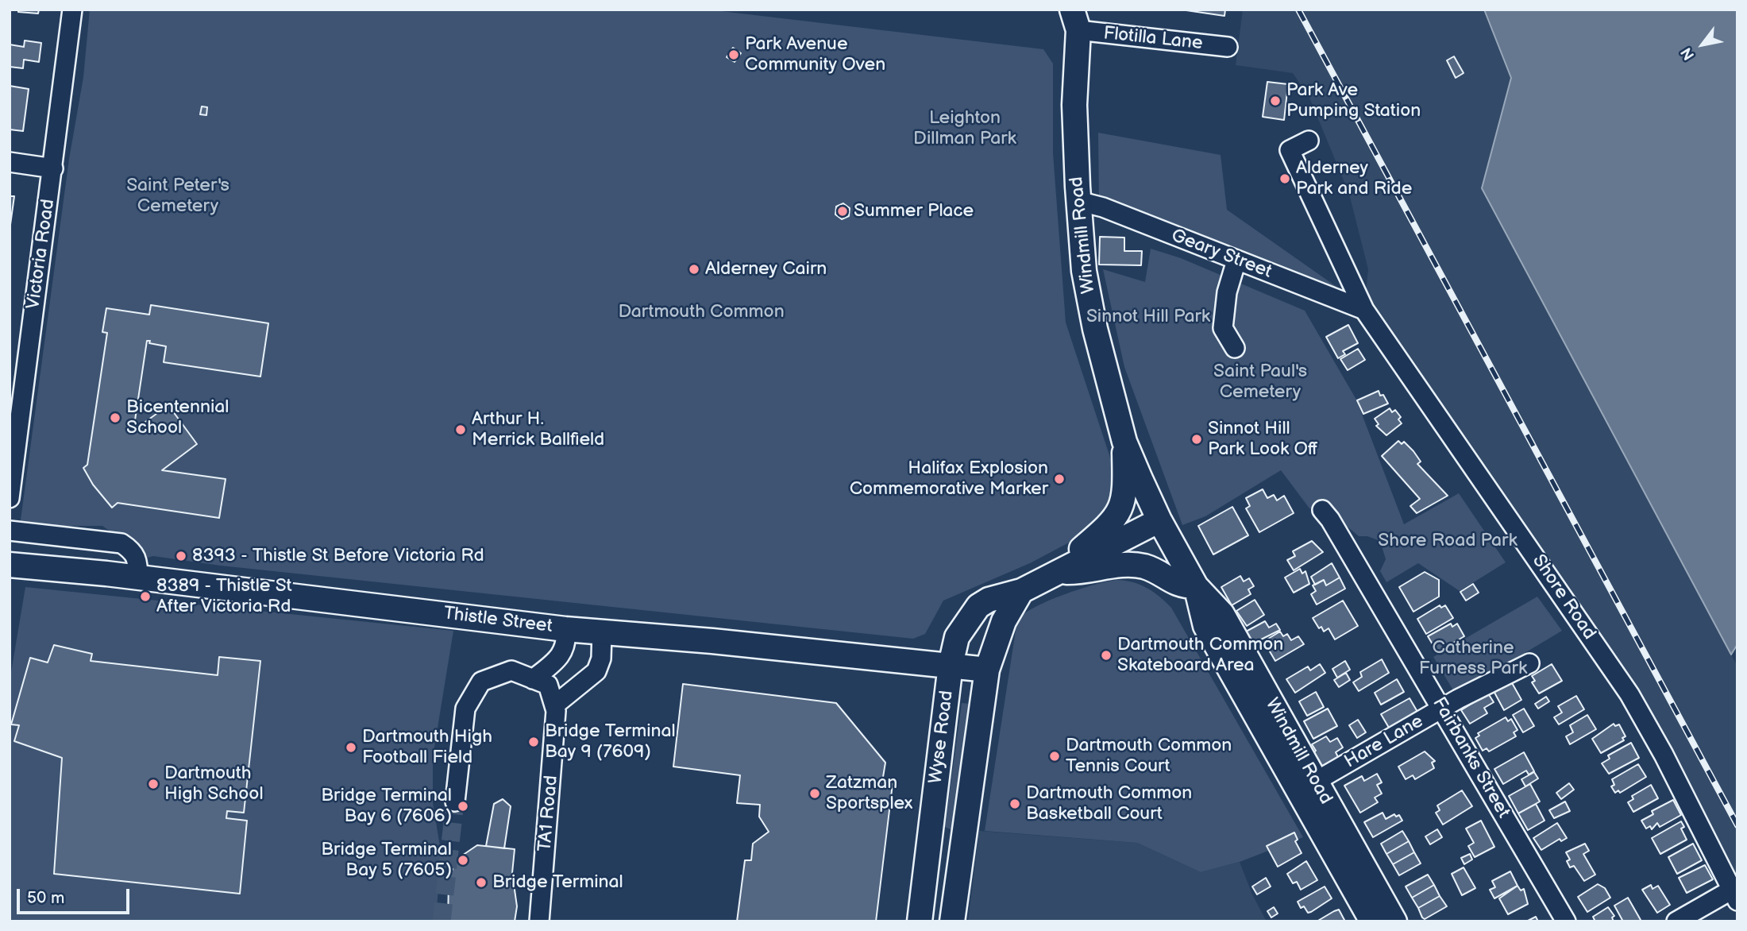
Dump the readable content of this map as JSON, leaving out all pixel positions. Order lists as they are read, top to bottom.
{
  "streets": {
    "main road": ["Windmill Road", "Thistle Street", "Wyse Road"],
    "street": [
      "Flotilla Lane",
      "Victoria Road",
      "Geary Street",
      "Shore Road",
      "Hare Lane",
      "Fairbanks Street",
      "TA1 Road"
    ]
  },
  "crossings": [
    ["Flotilla Lane", "Windmill Road"],
    ["Windmill Road", "Geary Street"],
    ["Windmill Road", "Wyse Road"],
    ["Windmill Road", "Hare Lane"],
    ["Geary Street", "Shore Road"],
    ["Thistle Street", "Wyse Road"],
    ["Hare Lane", "Fairbanks Street"]
  ],
  "parks": [
    "Leighton Dillman Park",
    "Saint Peter's Cemetery",
    "Dartmouth Common",
    "Sinnot Hill Park",
    "Saint Paul's Cemetery",
    "Shore Road Park",
    "Catherine Furness Park"
  ],
  "places": [
    "Park Avenue Community Oven",
    "Park Ave Pumping Station",
    "Alderney Park and Ride",
    "Summer Place",
    "Alderney Cairn",
    "Bicentennial School",
    "Arthur H. Merrick Ballfield",
    "Sinnot Hill Park Look Off",
    "Halifax Explosion Commemorative Marker",
    "8393 - Thistle St Before Victoria Rd",
    "8389 - Thistle St After Victoria Rd",
    "Dartmouth Common Skateboard Area",
    "Bridge Terminal Bay 9 (7609)",
    "Dartmouth High Football Field",
    "Dartmouth Common Tennis Court",
    "Dartmouth High School",
    "Zatzman Sportsplex",
    "Dartmouth Common Basketball Court",
    "Bridge Terminal Bay 6 (7606)",
    "Bridge Terminal Bay 5 (7605)",
    "Bridge Terminal"
  ],
  "scale_bar": "50 m",
  "north": "bottom left"
}
